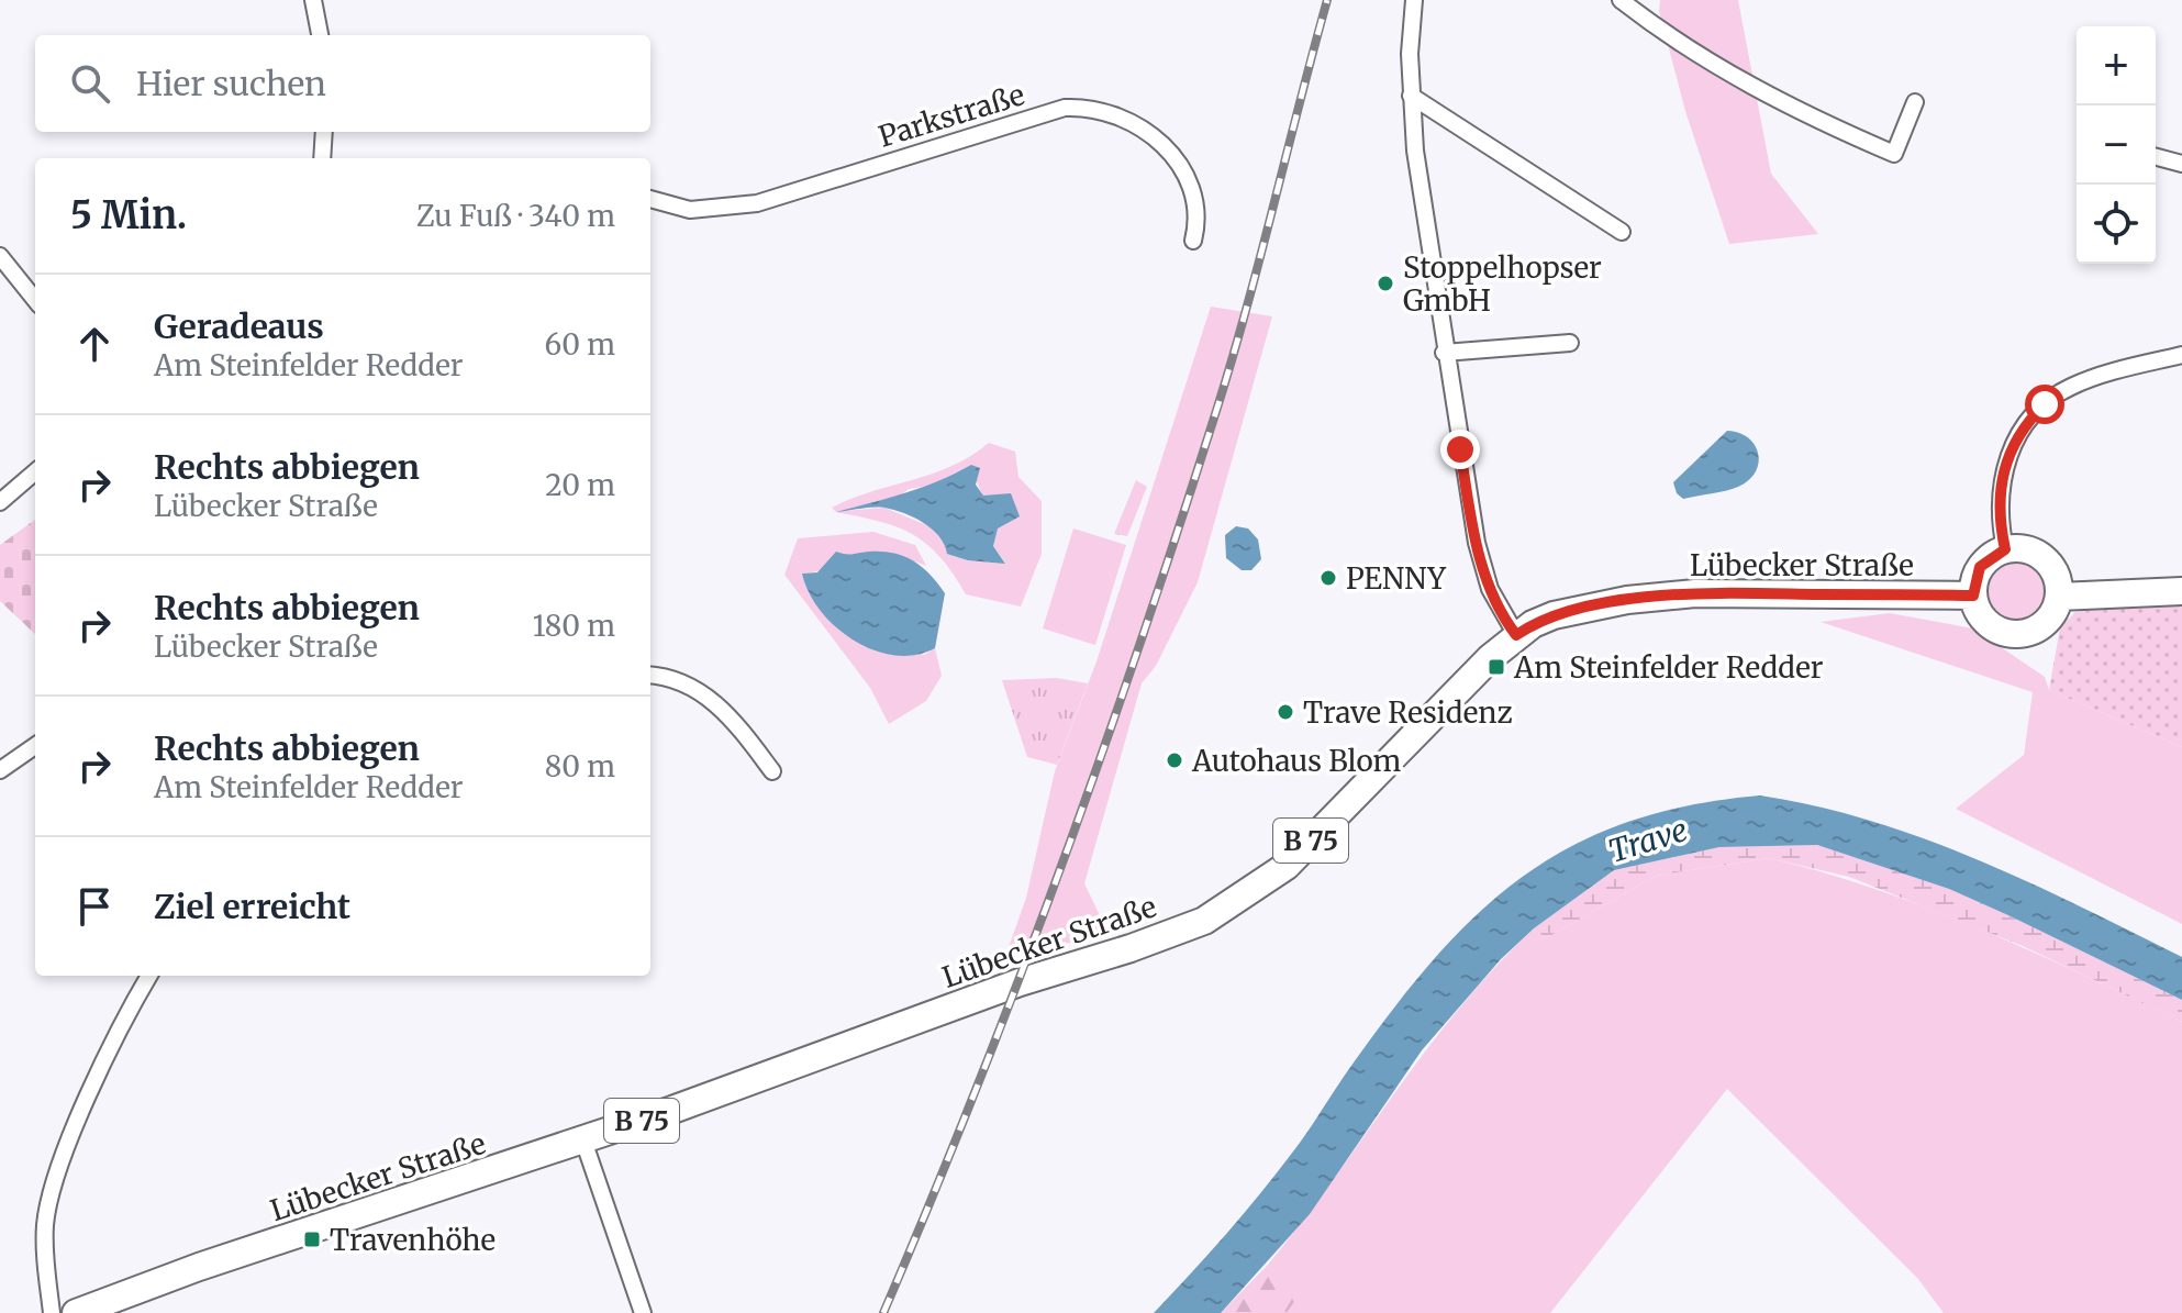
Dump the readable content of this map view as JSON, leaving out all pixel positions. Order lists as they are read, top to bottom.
{
  "streets": {
    "main road": ["Lübecker Straße", "B 75"],
    "street": ["Parkstraße"]
  },
  "water": ["Trave"],
  "places": {
    "other": [
      "Stoppelhopser GmbH",
      "PENNY",
      "Trave Residenz",
      "Autohaus Blom"
    ],
    "transit": ["Am Steinfelder Redder", "Travenhöhe"]
  },
  "page": {
    "map_buttons": ["+", "−"],
    "search": "Hier suchen",
    "heading": ["5 Min.", "Zu Fuß · 340 m"],
    "list": [
      ["Geradeaus", "Am Steinfelder Redder", "60 m"],
      ["Rechts abbiegen", "Lübecker Straße", "20 m"],
      ["Rechts abbiegen", "Lübecker Straße", "180 m"],
      ["Rechts abbiegen", "Am Steinfelder Redder", "80 m"],
      "Ziel erreicht"
    ]
  }
}
